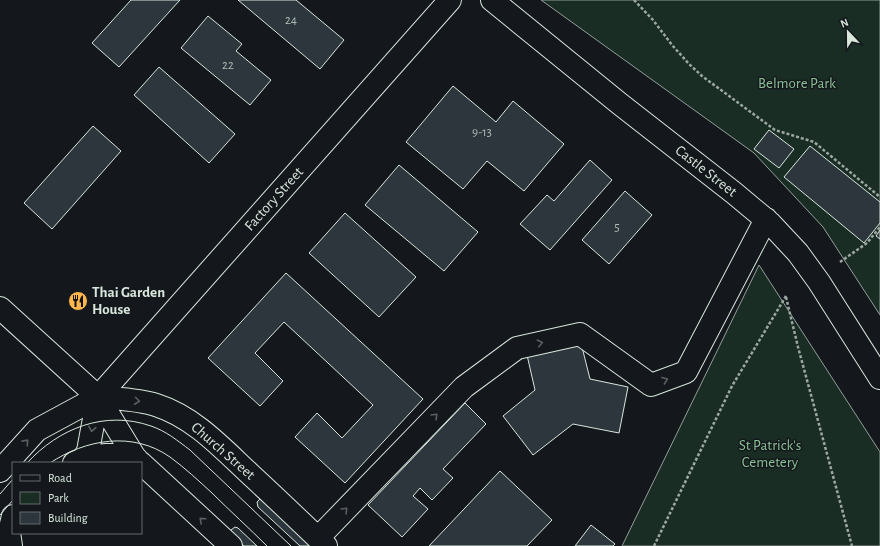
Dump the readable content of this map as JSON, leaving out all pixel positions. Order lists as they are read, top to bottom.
{
  "streets": {
    "street": ["Castle Street", "Factory Street", "Church Street"]
  },
  "crossings": [
    ["Factory Street", "Church Street"]
  ],
  "parks": ["Belmore Park", "St Patrick's Cemetery"],
  "places": {
    "restaurant": ["Thai Garden House"]
  },
  "house_numbers": [
    "24",
    "22",
    "9-13",
    "5"
  ],
  "legend": ["Road", "Park", "Building"],
  "north": "top"
}
